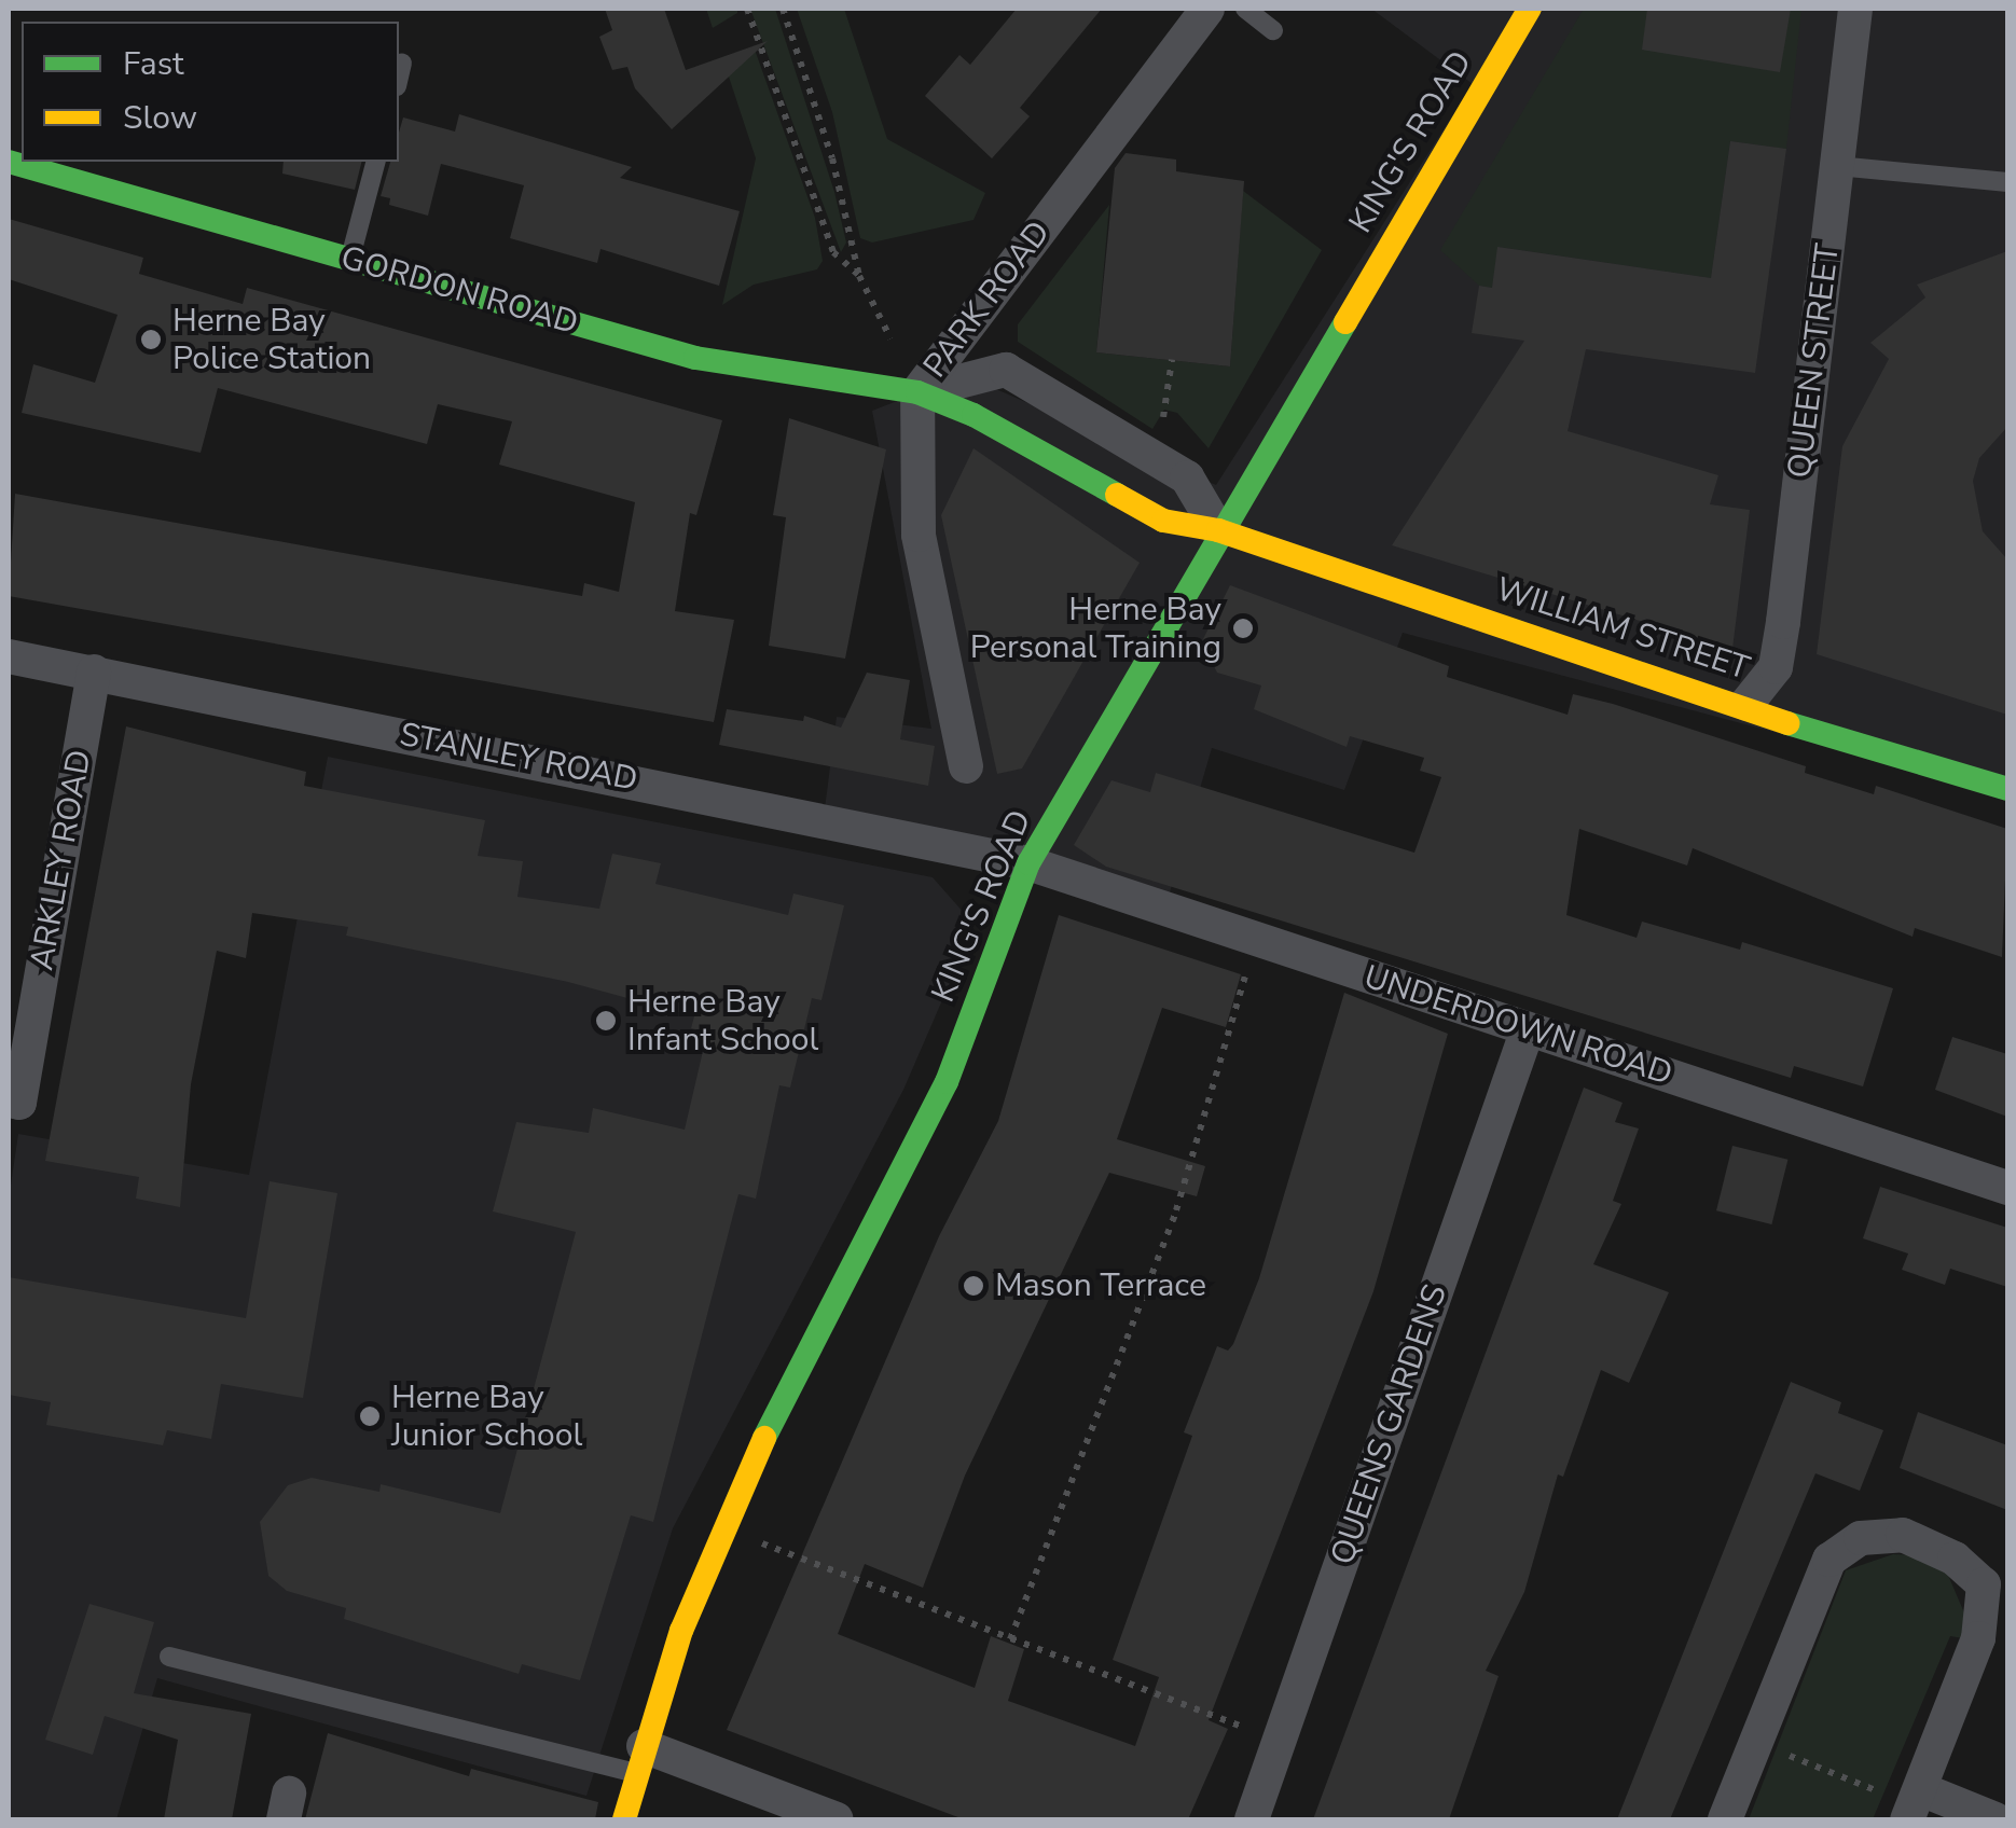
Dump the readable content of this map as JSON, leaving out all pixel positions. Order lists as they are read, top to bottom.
{
  "streets": {
    "street": [
      "KING'S ROAD",
      "GORDON ROAD",
      "PARK ROAD",
      "QUEEN STREET",
      "WILLIAM STREET",
      "STANLEY ROAD",
      "ARKLEY ROAD",
      "UNDERDOWN ROAD",
      "QUEENS GARDENS"
    ]
  },
  "crossings": [
    ["KING'S ROAD", "GORDON ROAD"],
    ["KING'S ROAD", "WILLIAM STREET"],
    ["KING'S ROAD", "STANLEY ROAD"],
    ["KING'S ROAD", "UNDERDOWN ROAD"],
    ["GORDON ROAD", "PARK ROAD"],
    ["GORDON ROAD", "WILLIAM STREET"],
    ["QUEEN STREET", "WILLIAM STREET"],
    ["STANLEY ROAD", "ARKLEY ROAD"],
    ["STANLEY ROAD", "UNDERDOWN ROAD"],
    ["UNDERDOWN ROAD", "QUEENS GARDENS"]
  ],
  "places": [
    "Herne Bay Police Station",
    "Herne Bay Personal Training",
    "Herne Bay Infant School",
    "Mason Terrace",
    "Herne Bay Junior School"
  ],
  "legend": ["Fast", "Slow"]
}
